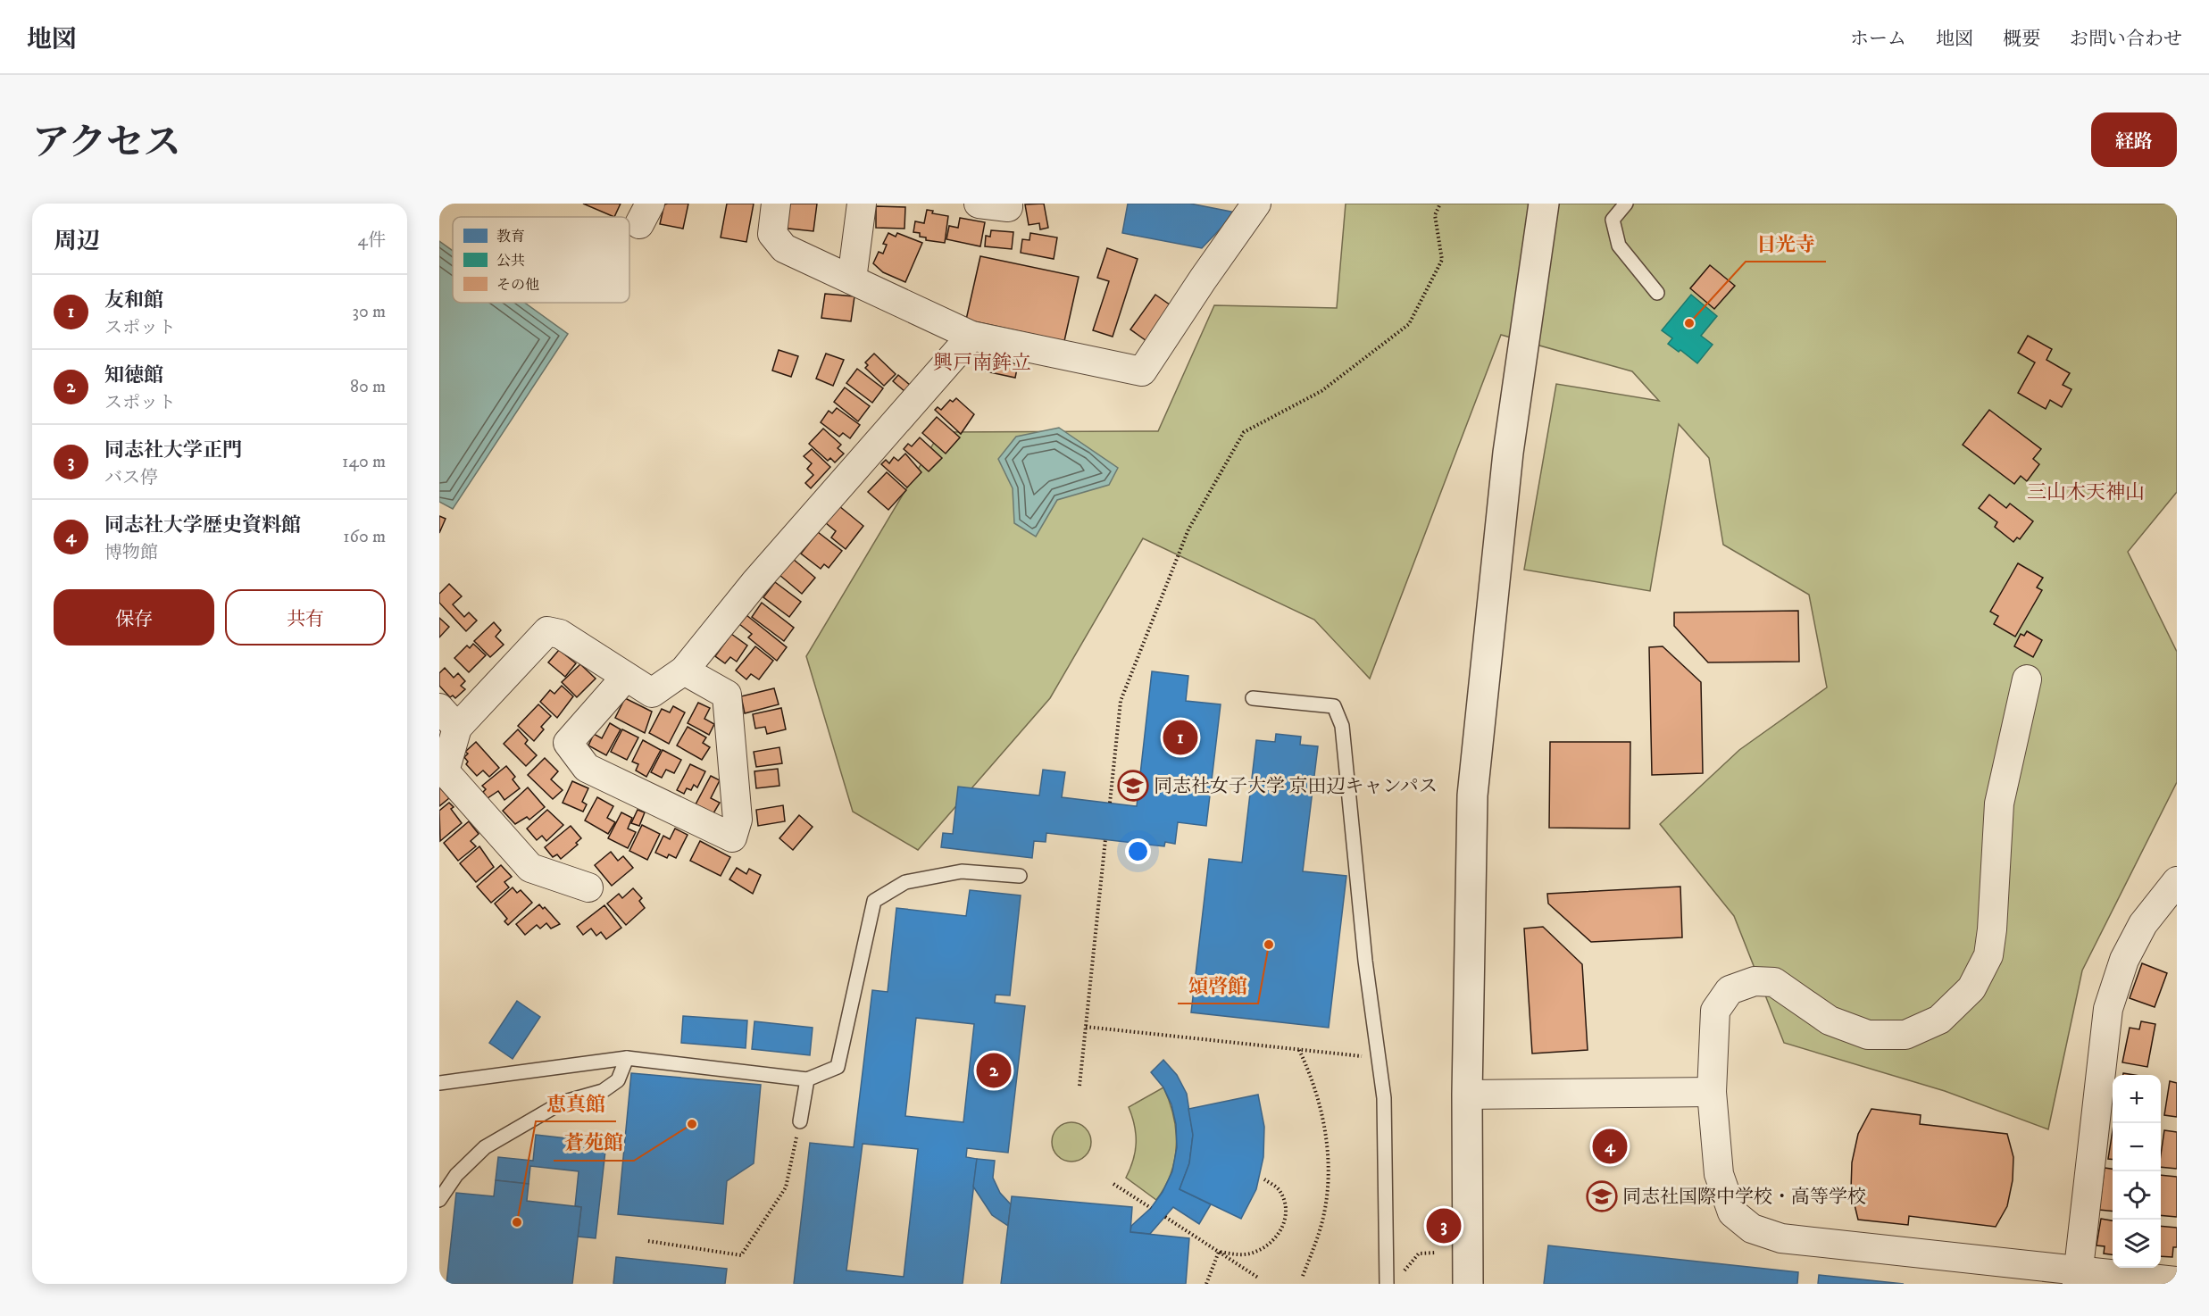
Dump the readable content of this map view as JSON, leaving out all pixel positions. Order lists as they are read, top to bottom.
{
  "districts": ["興戸南鉾立", "三山木天神山"],
  "places": {
    "other": [
      "日光寺",
      "頌啓館",
      "蒼苑館",
      "恵真館"
    ],
    "school or university": ["同志社女子大学 京田辺キャンパス", "同志社国際中学校・高等学校"]
  },
  "legend": ["教育", "公共", "その他"],
  "page": {
    "header": "地図",
    "nav": [
      "ホーム",
      "地図",
      "概要",
      "お問い合わせ"
    ],
    "title": "アクセス",
    "buttons": [
      "経路",
      ["保存", "共有"]
    ],
    "heading": ["周辺", "4件"],
    "list": [
      {
        "mark": "1",
        "name": "友和館",
        "note": "スポット",
        "value": "30 m"
      },
      {
        "mark": "2",
        "name": "知徳館",
        "note": "スポット",
        "value": "80 m"
      },
      {
        "mark": "3",
        "name": "同志社大学正門",
        "note": "バス停",
        "value": "140 m"
      },
      {
        "mark": "4",
        "name": "同志社大学歴史資料館",
        "note": "博物館",
        "value": "160 m"
      }
    ],
    "pins": [
      "1",
      "2",
      "4",
      "3"
    ],
    "map_buttons": ["+", "−"]
  }
}
